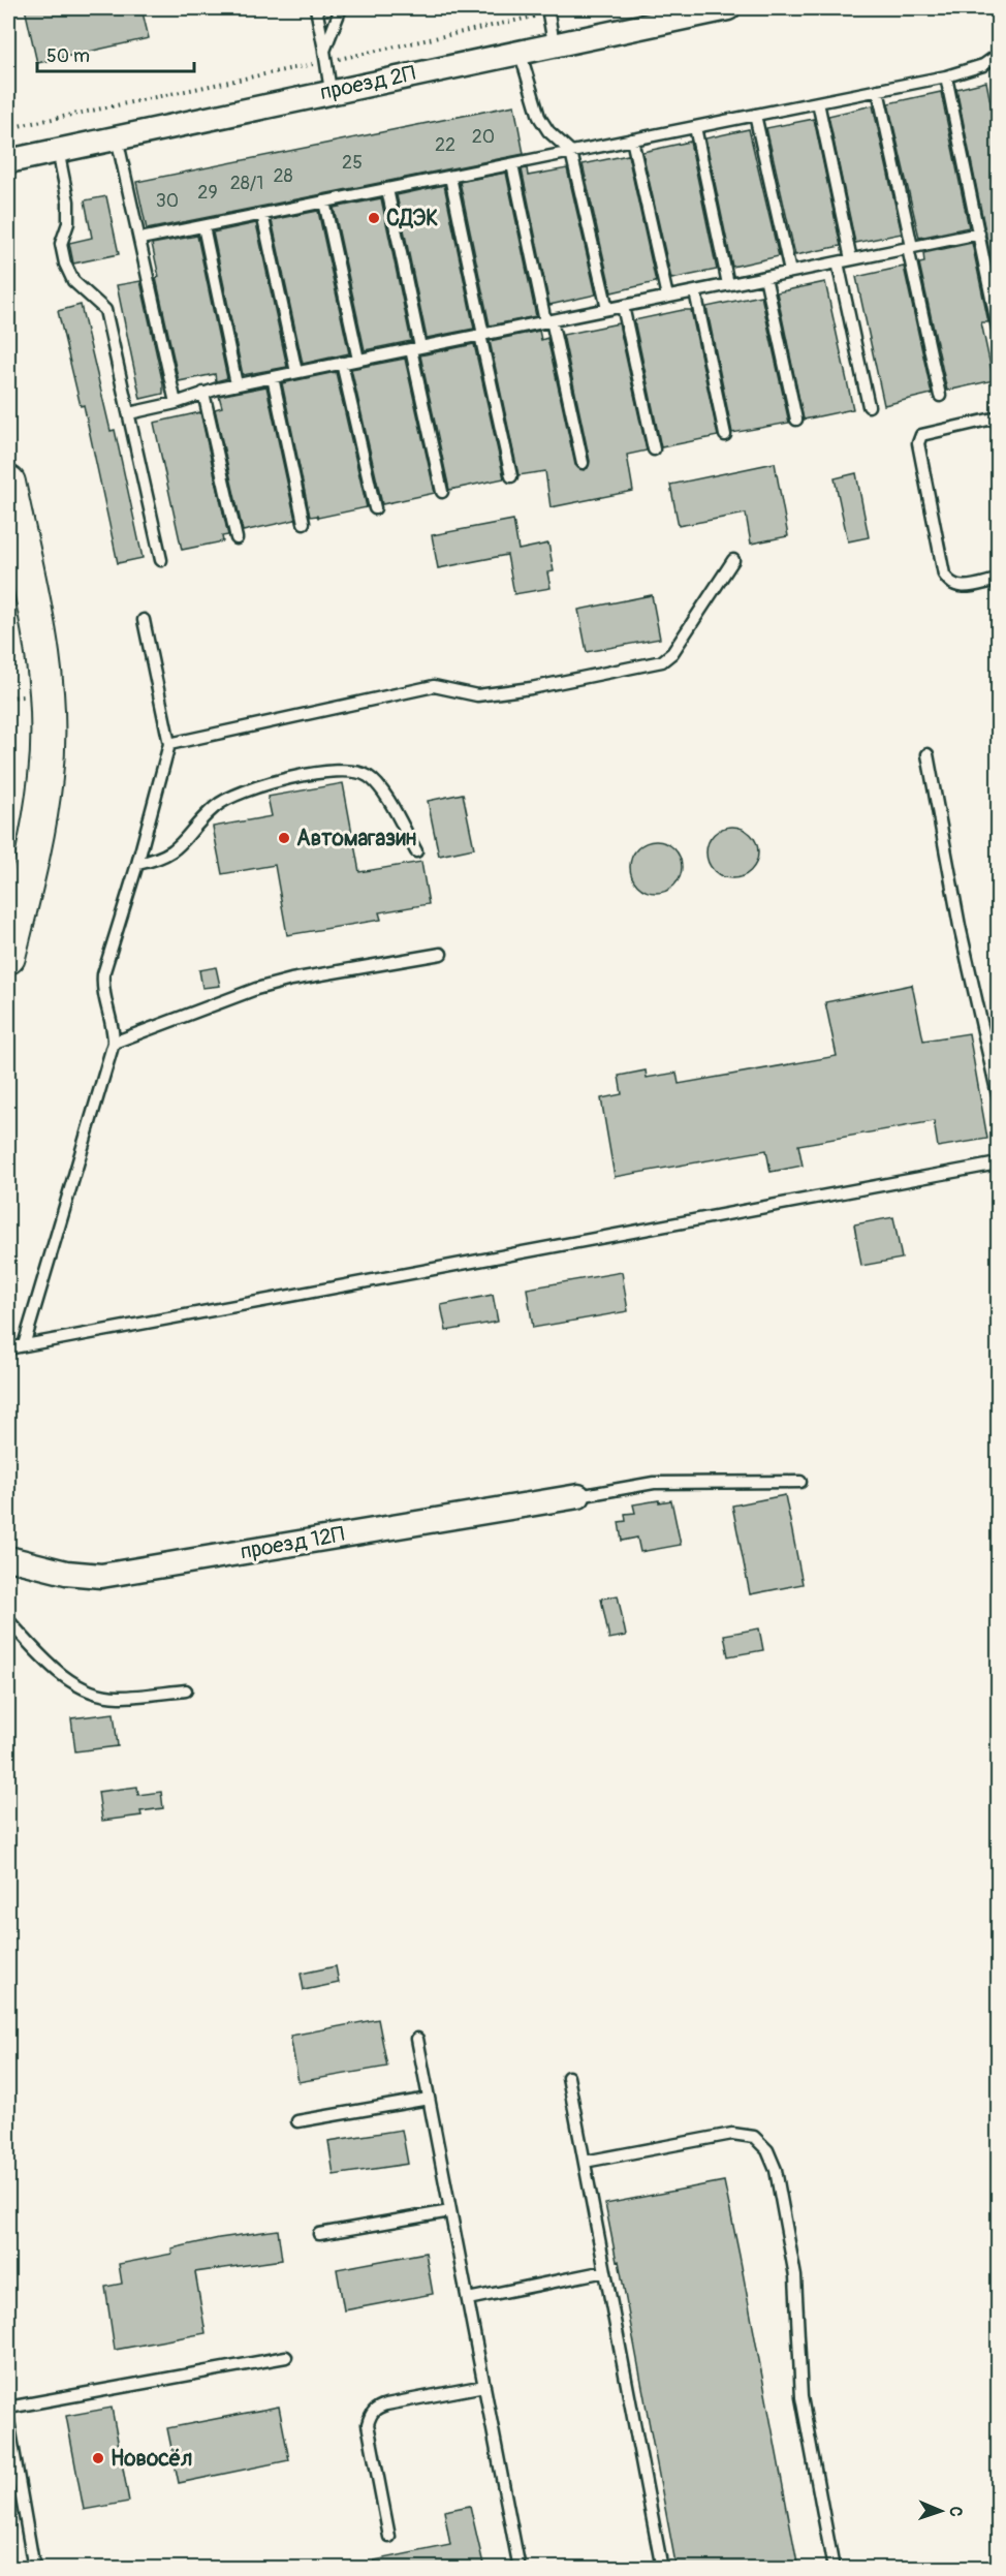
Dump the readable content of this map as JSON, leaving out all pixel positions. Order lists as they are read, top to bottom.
{
  "streets": {
    "street": ["проезд 2П", "проезд 12П"]
  },
  "places": ["СДЭК", "Автомагазин", "Новосёл"],
  "house_numbers": [
    "20",
    "22",
    "25",
    "28",
    "28/1",
    "29",
    "30"
  ],
  "scale_bar": "50 m",
  "north": "right"
}
